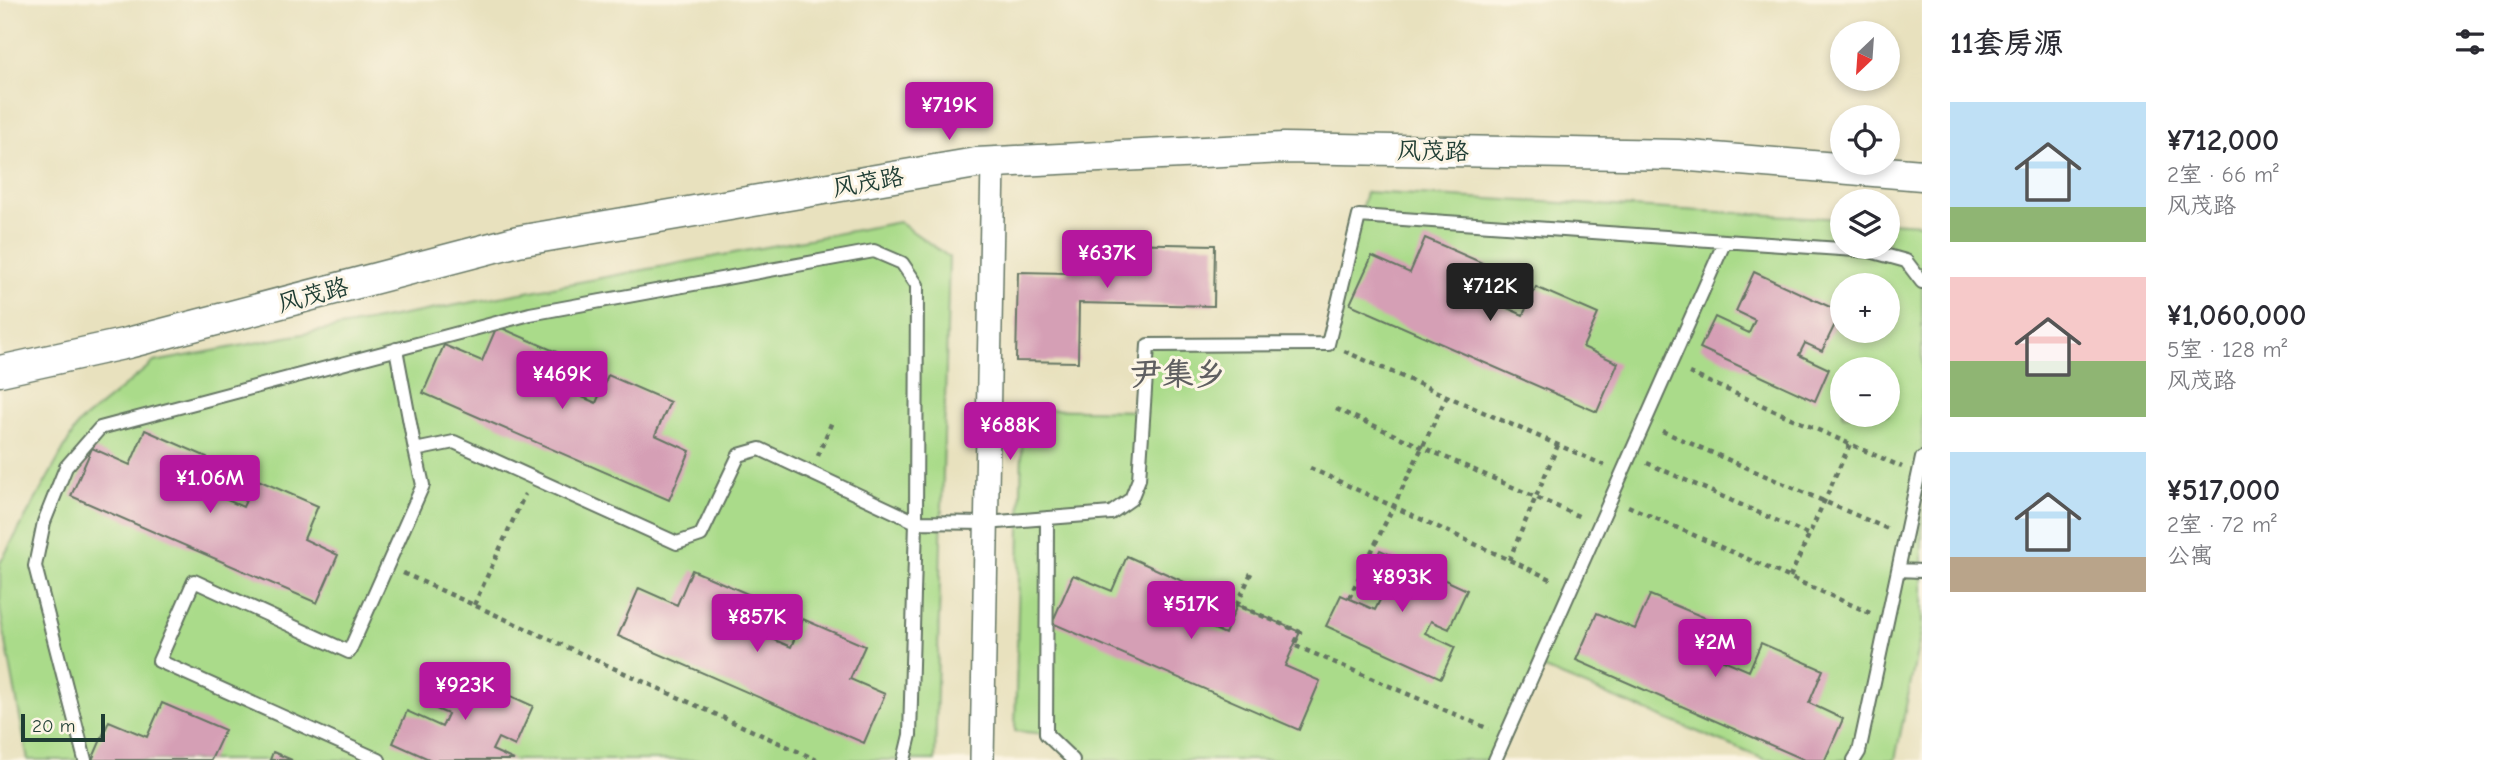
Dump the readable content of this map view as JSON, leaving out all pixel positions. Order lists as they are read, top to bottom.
{
  "streets": {
    "street": ["风茂路"]
  },
  "districts": ["尹集乡"],
  "scale_bar": "20 m",
  "north": "bottom left",
  "page": {
    "heading": "11套房源",
    "map_buttons": ["+", "−"],
    "price": [
      "¥719K",
      "¥637K",
      "¥712K",
      "¥469K",
      "¥688K",
      "¥1.06M",
      "¥893K",
      "¥517K",
      "¥857K",
      "¥2M",
      "¥923K"
    ],
    "list": [
      {
        "name": "¥712,000",
        "note": "2室 · 66 m² · 风茂路"
      },
      {
        "name": "¥1,060,000",
        "note": "5室 · 128 m² · 风茂路"
      },
      {
        "name": "¥517,000",
        "note": "2室 · 72 m² · 公寓"
      }
    ],
    "scale": "20 m"
  }
}
